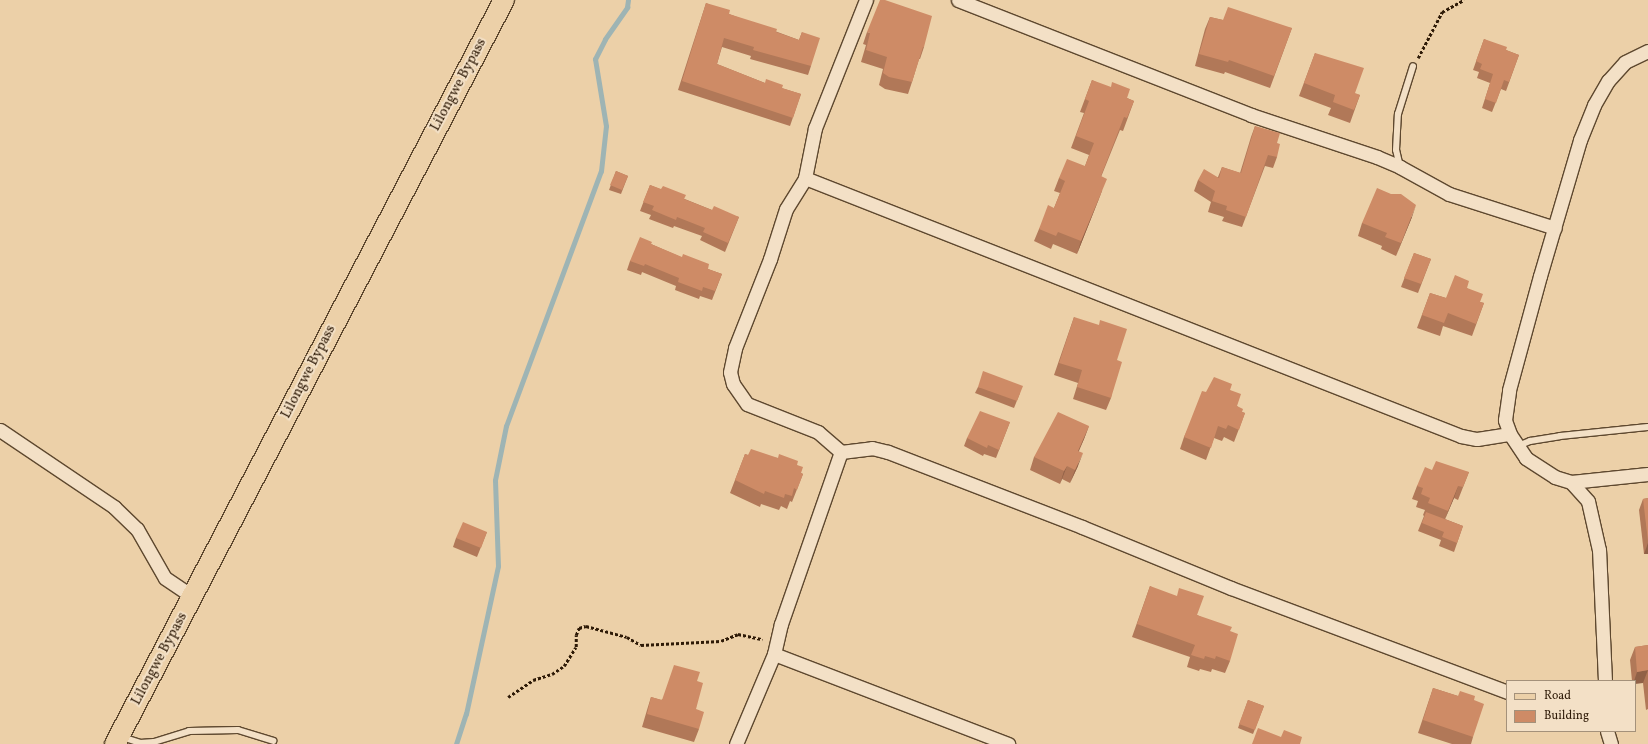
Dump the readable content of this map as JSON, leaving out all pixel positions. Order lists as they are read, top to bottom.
{
  "streets": {
    "main road": ["Lilongwe Bypass"]
  },
  "legend": ["Road", "Building"]
}
